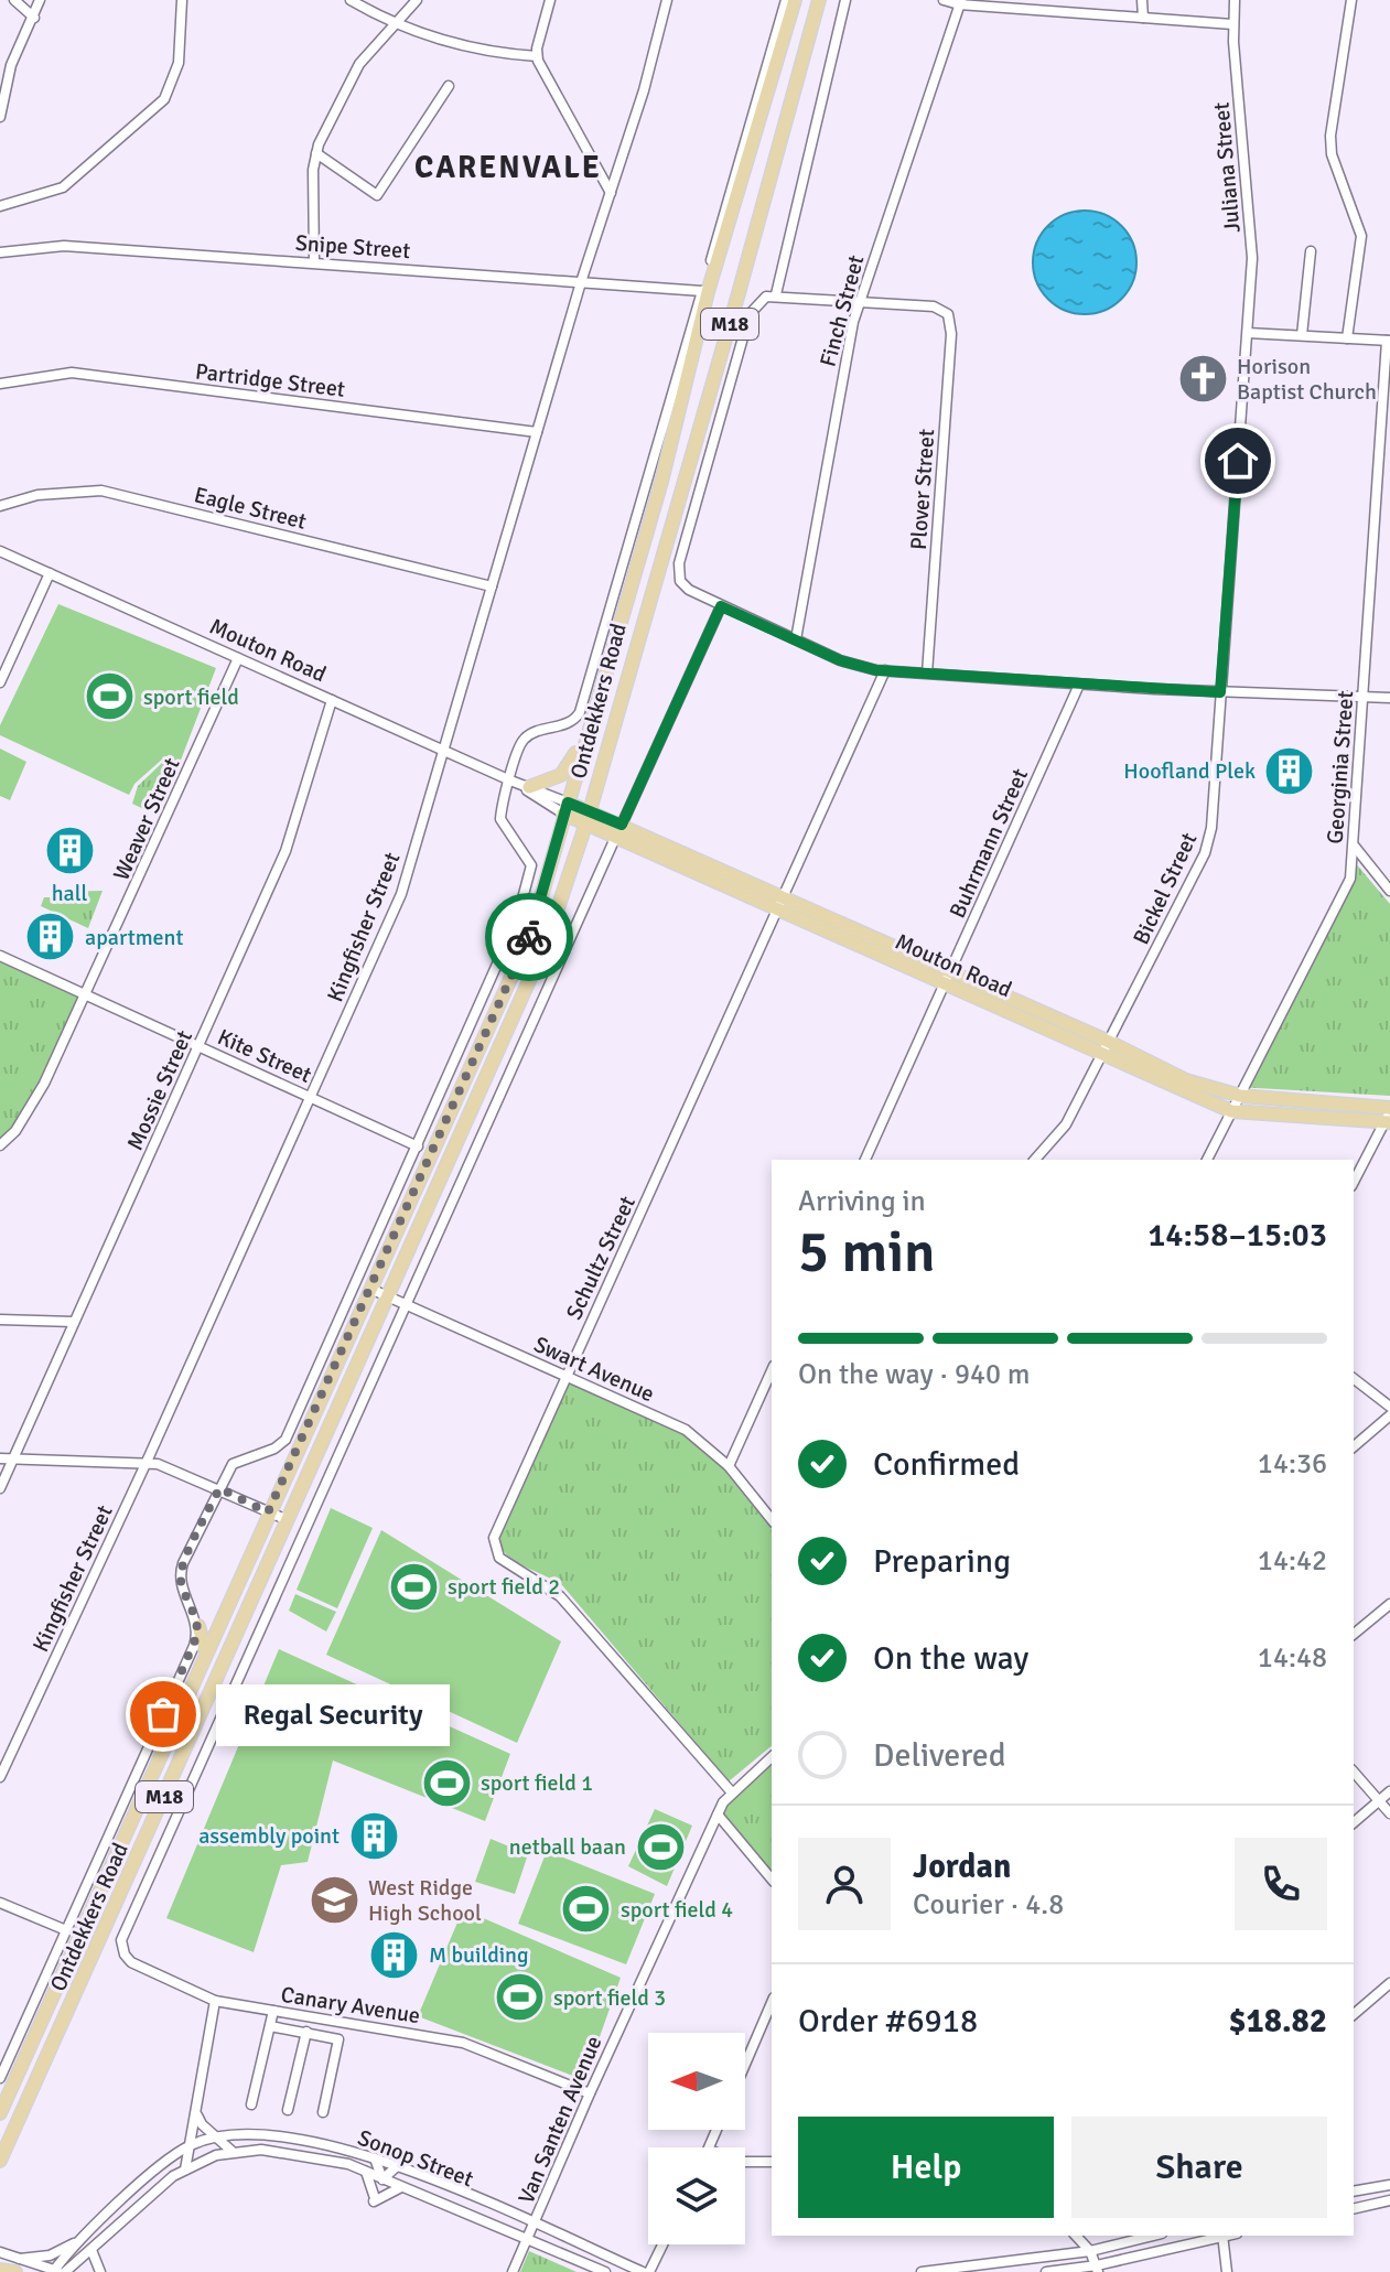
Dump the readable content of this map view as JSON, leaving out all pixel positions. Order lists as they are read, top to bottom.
{
  "streets": {
    "main road": ["M18", "Mouton Road", "Ontdekkers Road"],
    "street": [
      "Juliana Street",
      "Snipe Street",
      "Finch Street",
      "Partridge Street",
      "Plover Street",
      "Eagle Street",
      "Georginia Street",
      "Weaver Street",
      "Buhrmann Street",
      "Bickel Street",
      "Kingfisher Street",
      "Kite Street",
      "Mossie Street",
      "Schultz Street",
      "Swart Avenue",
      "Canary Avenue",
      "Van Santen Avenue",
      "Sonop Street"
    ]
  },
  "crossings": [
    ["Juliana Street", "Bickel Street"],
    ["Snipe Street", "Ontdekkers Road"],
    ["Snipe Street", "Kingfisher Street"],
    ["Finch Street", "Plover Street"],
    ["Partridge Street", "Kingfisher Street"],
    ["Eagle Street", "Kingfisher Street"],
    ["Mouton Road", "Ontdekkers Road"],
    ["Mouton Road", "Georginia Street"],
    ["Mouton Road", "Weaver Street"],
    ["Mouton Road", "Buhrmann Street"],
    ["Mouton Road", "Bickel Street"],
    ["Mouton Road", "Kingfisher Street"],
    ["Mouton Road", "Mossie Street"],
    ["Mouton Road", "Schultz Street"],
    ["Ontdekkers Road", "Kite Street"],
    ["Ontdekkers Road", "Swart Avenue"],
    ["Ontdekkers Road", "Canary Avenue"],
    ["Weaver Street", "Kite Street"],
    ["Kingfisher Street", "Kite Street"],
    ["Kite Street", "Mossie Street"],
    ["Schultz Street", "Swart Avenue"],
    ["Schultz Street", "Van Santen Avenue"],
    ["Canary Avenue", "Van Santen Avenue"],
    ["Van Santen Avenue", "Sonop Street"]
  ],
  "districts": ["CARENVALE"],
  "places": {
    "church": ["Horison Baptist Church"],
    "sports": [
      "sport field",
      "sport field 2",
      "sport field 1",
      "netball baan",
      "sport field 4",
      "sport field 3"
    ],
    "building": [
      "Hoofland Plek",
      "hall",
      "apartment",
      "assembly point",
      "M building"
    ],
    "other": ["Regal Security"],
    "school or university": ["West Ridge High School"]
  },
  "north": "left",
  "page": {
    "heading": ["5 min", "Arriving in", "14:58–15:03"],
    "panel": [
      "Jordan",
      "Courier · 4.8",
      "Order #6918",
      "$18.82"
    ],
    "bar": "On the way · 940 m",
    "list": [
      ["Confirmed", "14:36"],
      ["Preparing", "14:42"],
      ["On the way", "14:48"],
      "Delivered"
    ],
    "bubble": "Regal Security",
    "buttons": ["Help", "Share"]
  }
}
